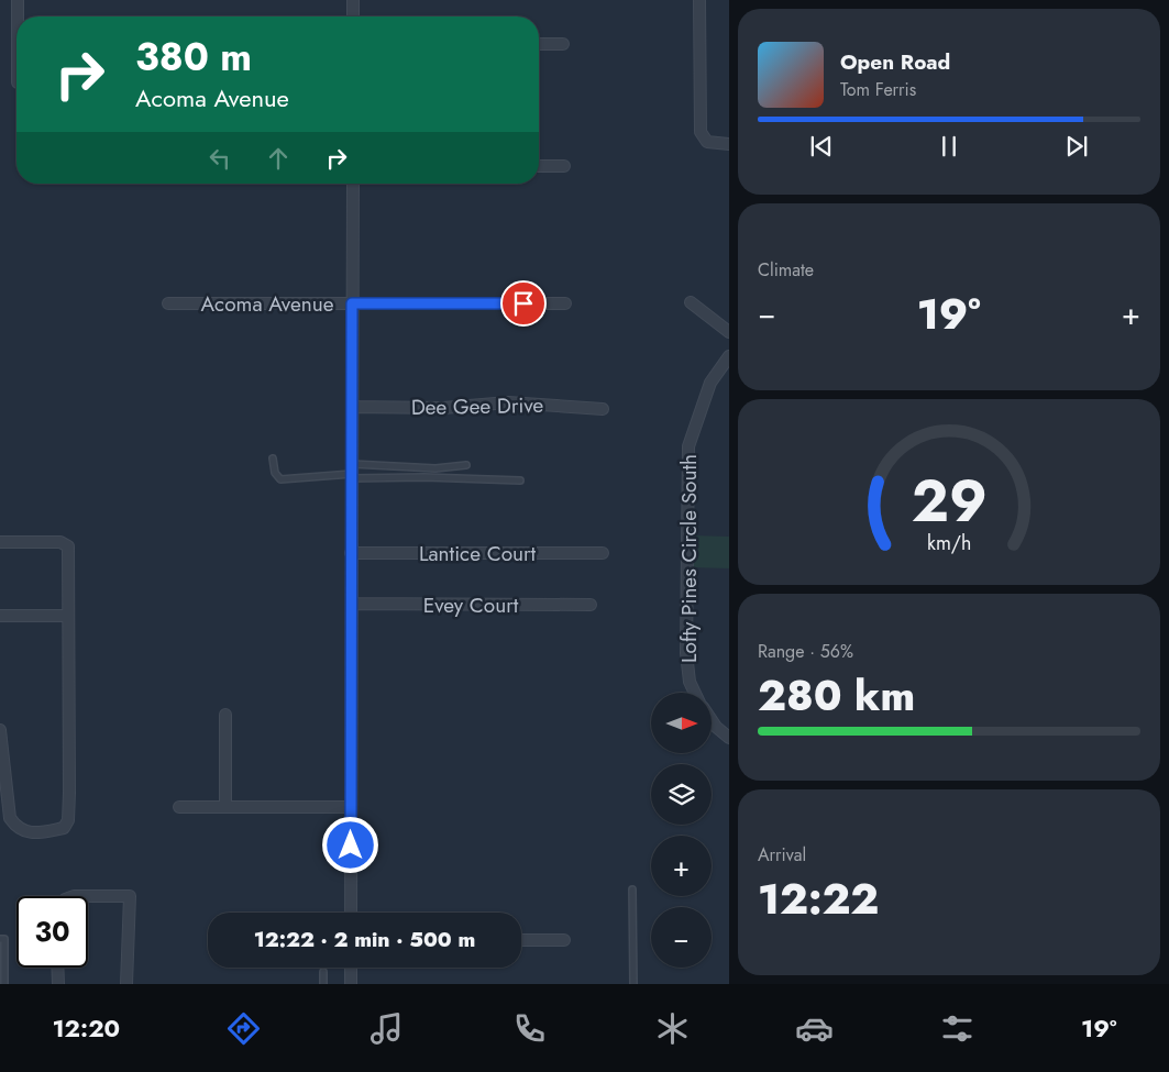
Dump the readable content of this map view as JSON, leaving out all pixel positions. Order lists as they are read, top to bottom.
{
  "streets": {
    "street": [
      "Acoma Avenue",
      "Dee Gee Drive",
      "Lantice Court",
      "Lofty Pines Circle South",
      "Evey Court"
    ]
  },
  "north": "right",
  "page": {
    "turn": ["380 m", "Acoma Avenue"],
    "song": ["Open Road", "Tom Ferris"],
    "tile": [
      "Climate",
      ["Range · 56%", "280 km"],
      ["Arrival", "12:22"]
    ],
    "heat": ["−", "19°", "+"],
    "map_buttons": ["+", "−"],
    "limit": "30",
    "trip": "12:22 · 2 min · 500 m",
    "tabs": ["12:20", "19°"],
    "gauge": ["29", "km/h"]
  }
}
